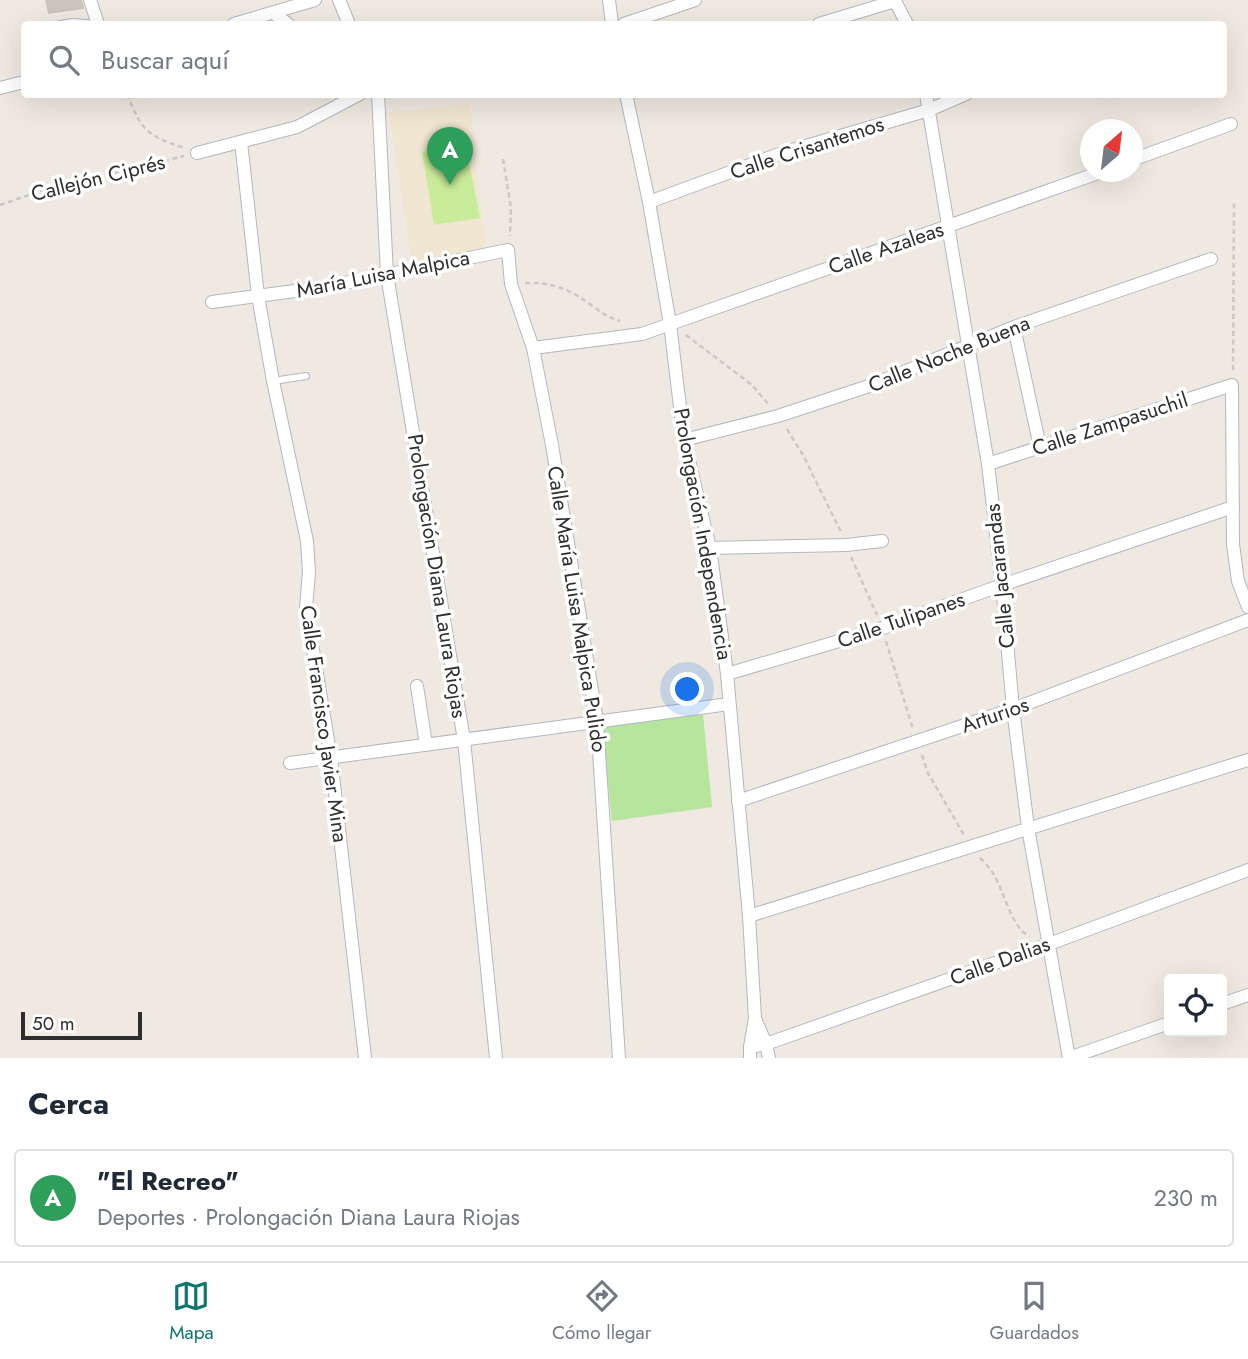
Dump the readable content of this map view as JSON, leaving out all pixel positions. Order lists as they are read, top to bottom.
{
  "streets": {
    "street": [
      "Calle Crisantemos",
      "Calle Azaleas",
      "María Luisa Malpica",
      "Calle Noche Buena",
      "Calle Zampasuchil",
      "Prolongación Independencia",
      "Prolongación Diana Laura Riojas",
      "Calle Jacarandas",
      "Calle María Luisa Malpica Pulido",
      "Calle Tulipanes",
      "Arturios",
      "Calle Francisco Javier Mina",
      "Calle Dalias"
    ],
    "path": ["Callejón Ciprés"]
  },
  "crossings": [
    ["Calle Crisantemos", "Prolongación Independencia"],
    ["Calle Crisantemos", "Calle Jacarandas"],
    ["Calle Azaleas", "Prolongación Independencia"],
    ["Calle Azaleas", "Calle Jacarandas"],
    ["Calle Azaleas", "Calle María Luisa Malpica Pulido"],
    ["María Luisa Malpica", "Prolongación Diana Laura Riojas"],
    ["María Luisa Malpica", "Calle María Luisa Malpica Pulido"],
    ["María Luisa Malpica", "Calle Francisco Javier Mina"],
    ["Calle Noche Buena", "Prolongación Independencia"],
    ["Calle Noche Buena", "Calle Jacarandas"],
    ["Calle Zampasuchil", "Calle Jacarandas"],
    ["Prolongación Independencia", "Calle Tulipanes"],
    ["Prolongación Independencia", "Arturios"],
    ["Prolongación Independencia", "Calle Dalias"],
    ["Calle Jacarandas", "Calle Tulipanes"],
    ["Calle Jacarandas", "Arturios"],
    ["Calle Jacarandas", "Calle Dalias"]
  ],
  "scale_bar": "50 m",
  "north": "top right",
  "page": {
    "search": "Buscar aquí",
    "pins": "A",
    "scale": "50 m",
    "heading": "Cerca",
    "list": [
      {
        "mark": "A",
        "name": "\"El Recreo\"",
        "note": "Deportes · Prolongación Diana Laura Riojas",
        "value": "230 m"
      }
    ],
    "nav": ["Mapa", "Cómo llegar", "Guardados"]
  }
}
